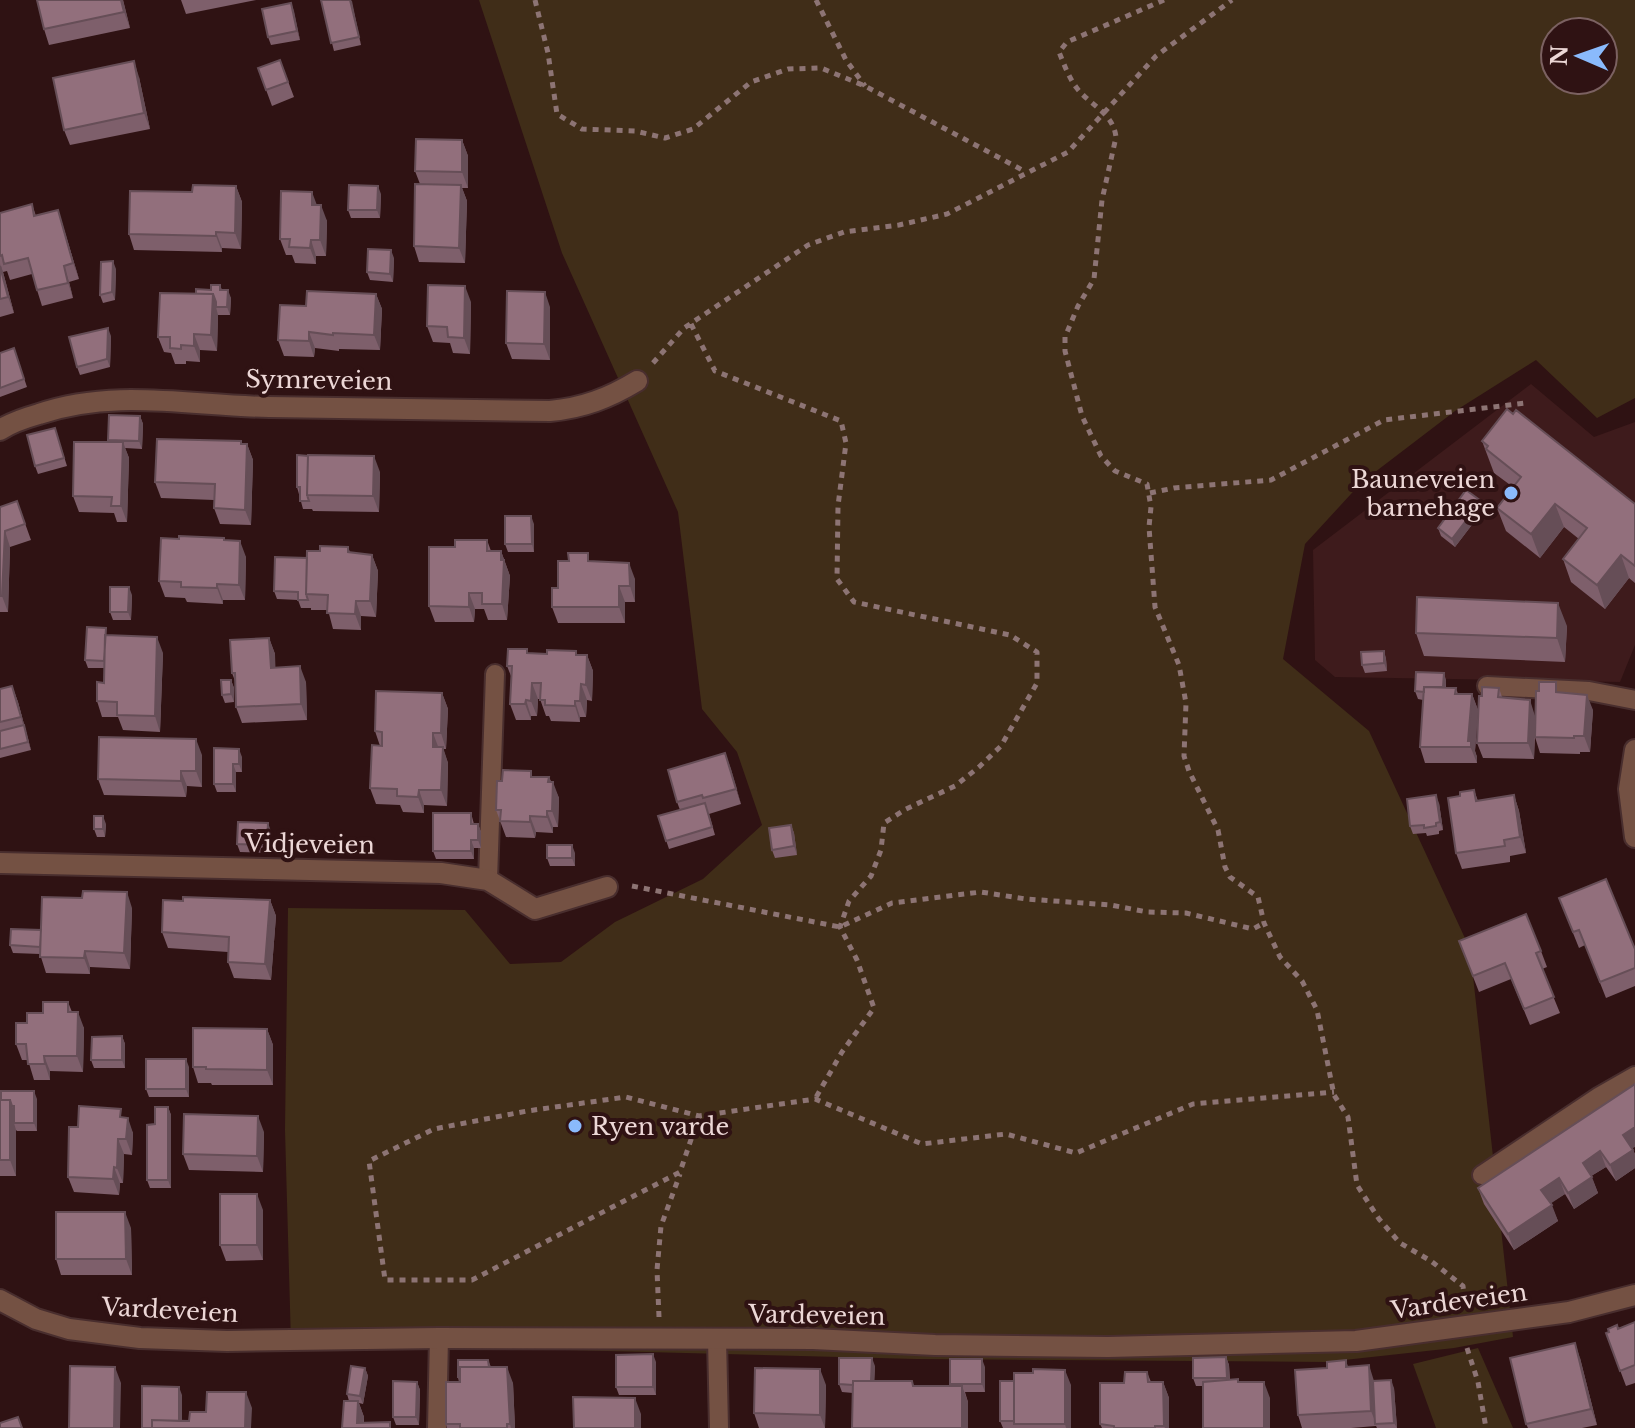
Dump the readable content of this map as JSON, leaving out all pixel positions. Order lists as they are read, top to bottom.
{
  "streets": {
    "street": ["Symreveien", "Vidjeveien", "Vardeveien"]
  },
  "places": ["Bauneveien barnehage", "Ryen varde"],
  "north": "left"
}
